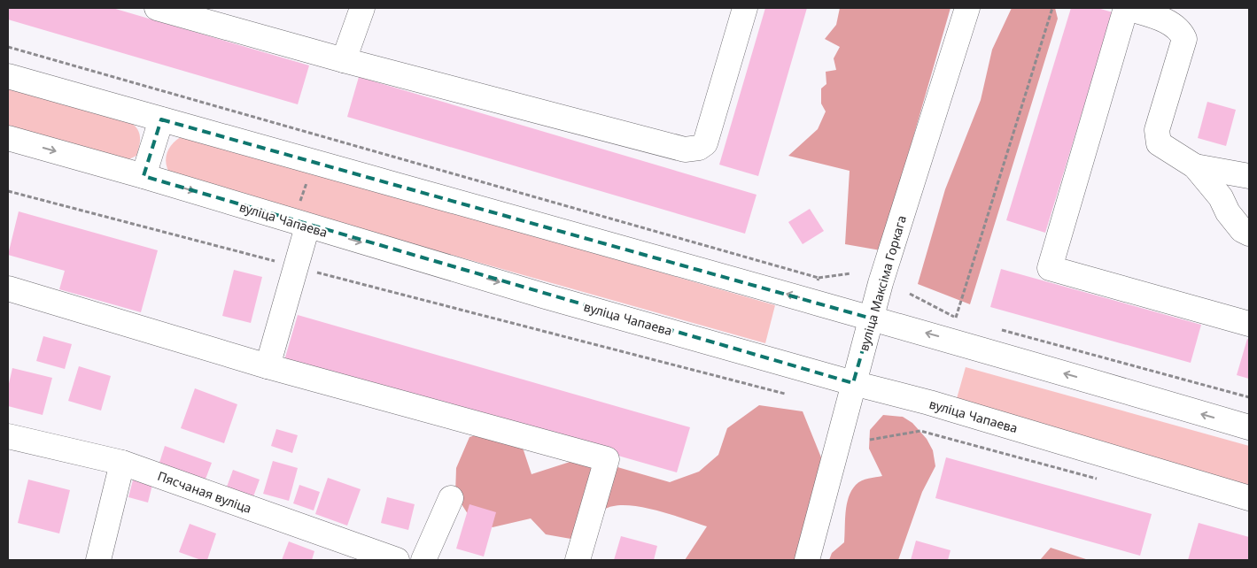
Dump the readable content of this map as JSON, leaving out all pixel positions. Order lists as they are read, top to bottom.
{
  "streets": {
    "main road": ["вуліца Чапаева", "вуліца Максіма Горкага", "Пясчаная вуліца"]
  },
  "crossings": [
    ["вуліца Чапаева", "вуліца Максіма Горкага"]
  ]
}
